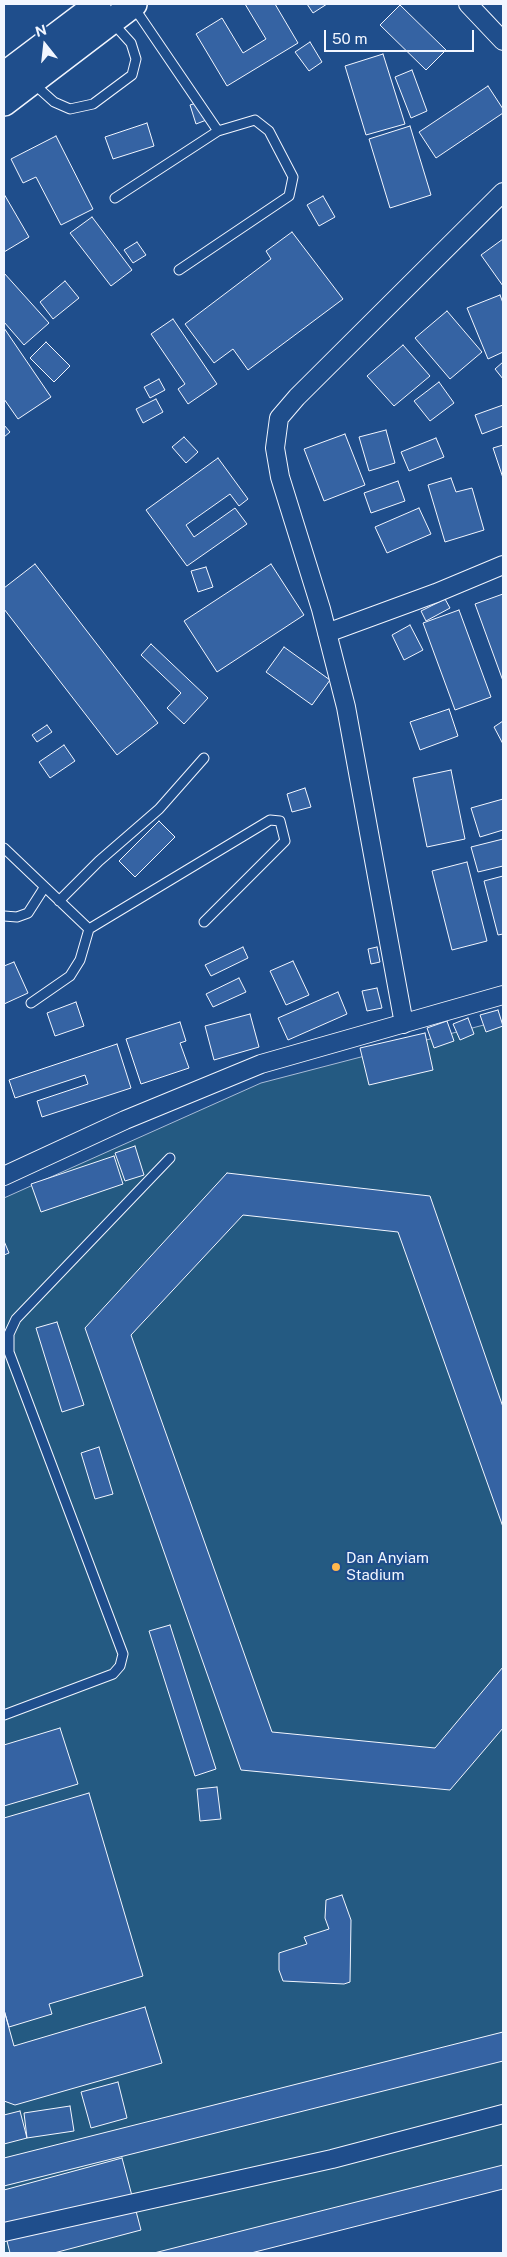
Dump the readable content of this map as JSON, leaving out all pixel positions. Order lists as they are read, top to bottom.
{
  "places": ["Dan Anyiam Stadium"],
  "scale_bar": "50 m",
  "north": "top"
}
